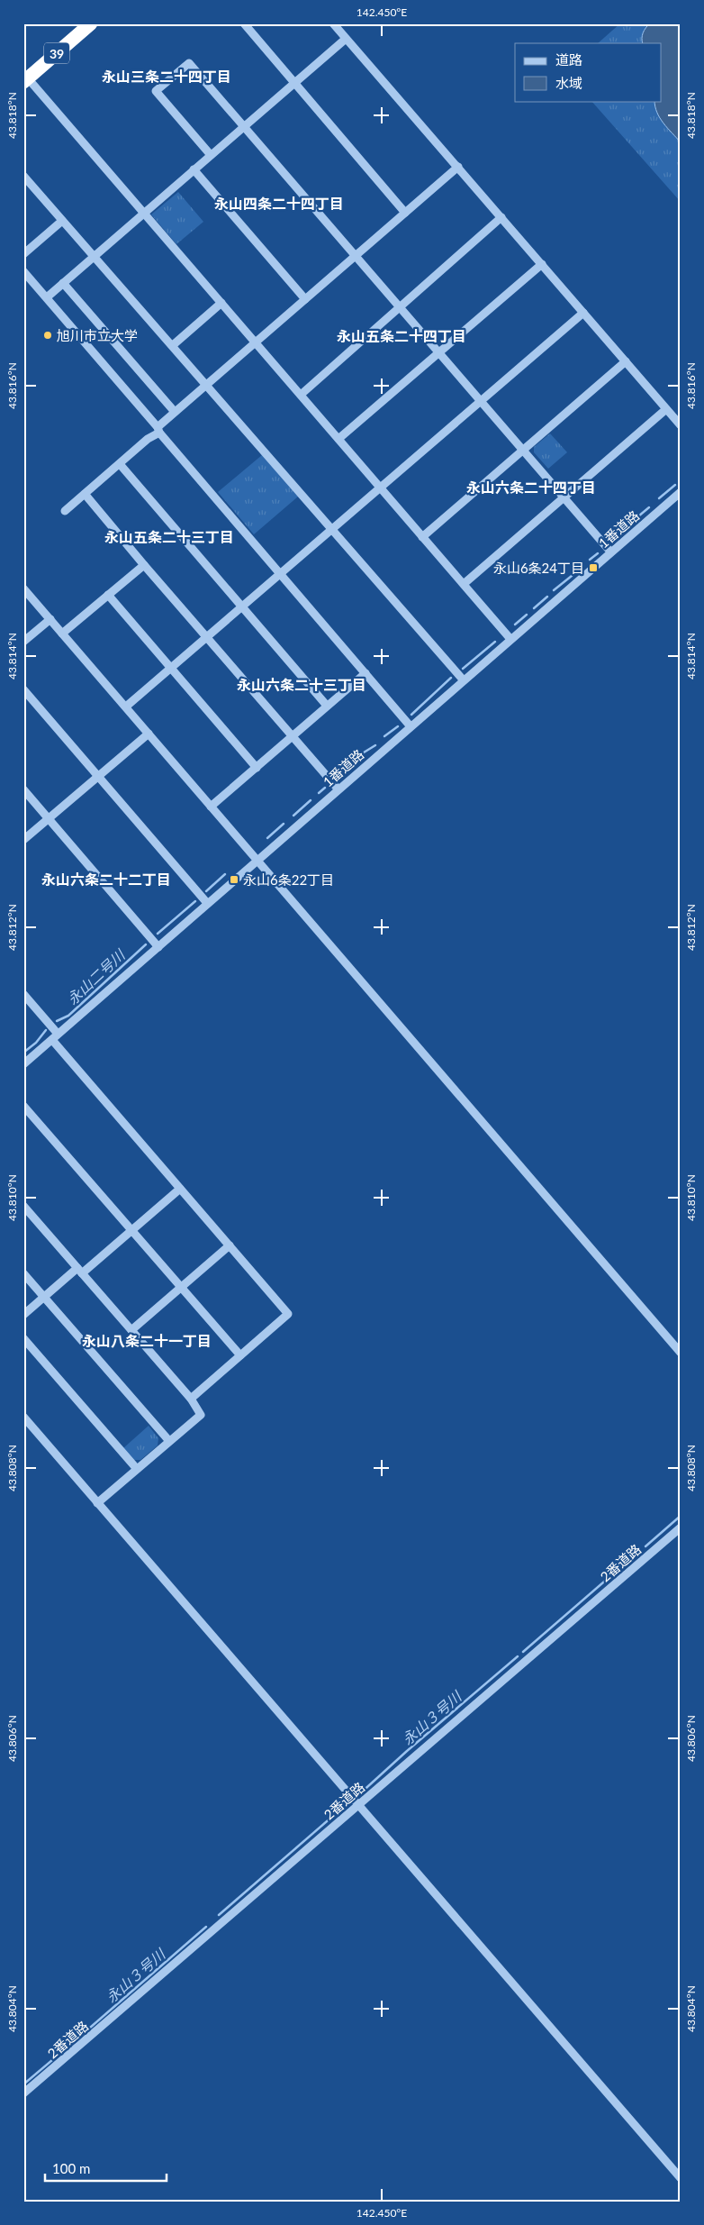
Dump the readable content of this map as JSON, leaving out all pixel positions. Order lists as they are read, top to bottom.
{
  "streets": {
    "highway": ["39"],
    "street": ["1番道路", "2番道路"]
  },
  "districts": [
    "永山三条二十四丁目",
    "永山四条二十四丁目",
    "永山五条二十四丁目",
    "永山六条二十四丁目",
    "永山五条二十三丁目",
    "永山六条二十三丁目",
    "永山六条二十二丁目",
    "永山八条二十一丁目"
  ],
  "water": ["永山二号川", "永山３号川"],
  "places": {
    "other": ["旭川市立大学"],
    "transit": ["永山6条24丁目", "永山6条22丁目"]
  },
  "legend": ["道路", "水域"],
  "scale_bar": "100 m",
  "coordinates": [
    "142.450°E",
    "43.818°N",
    "43.816°N",
    "43.814°N",
    "43.812°N",
    "43.810°N",
    "43.808°N",
    "43.806°N",
    "43.804°N"
  ]
}
